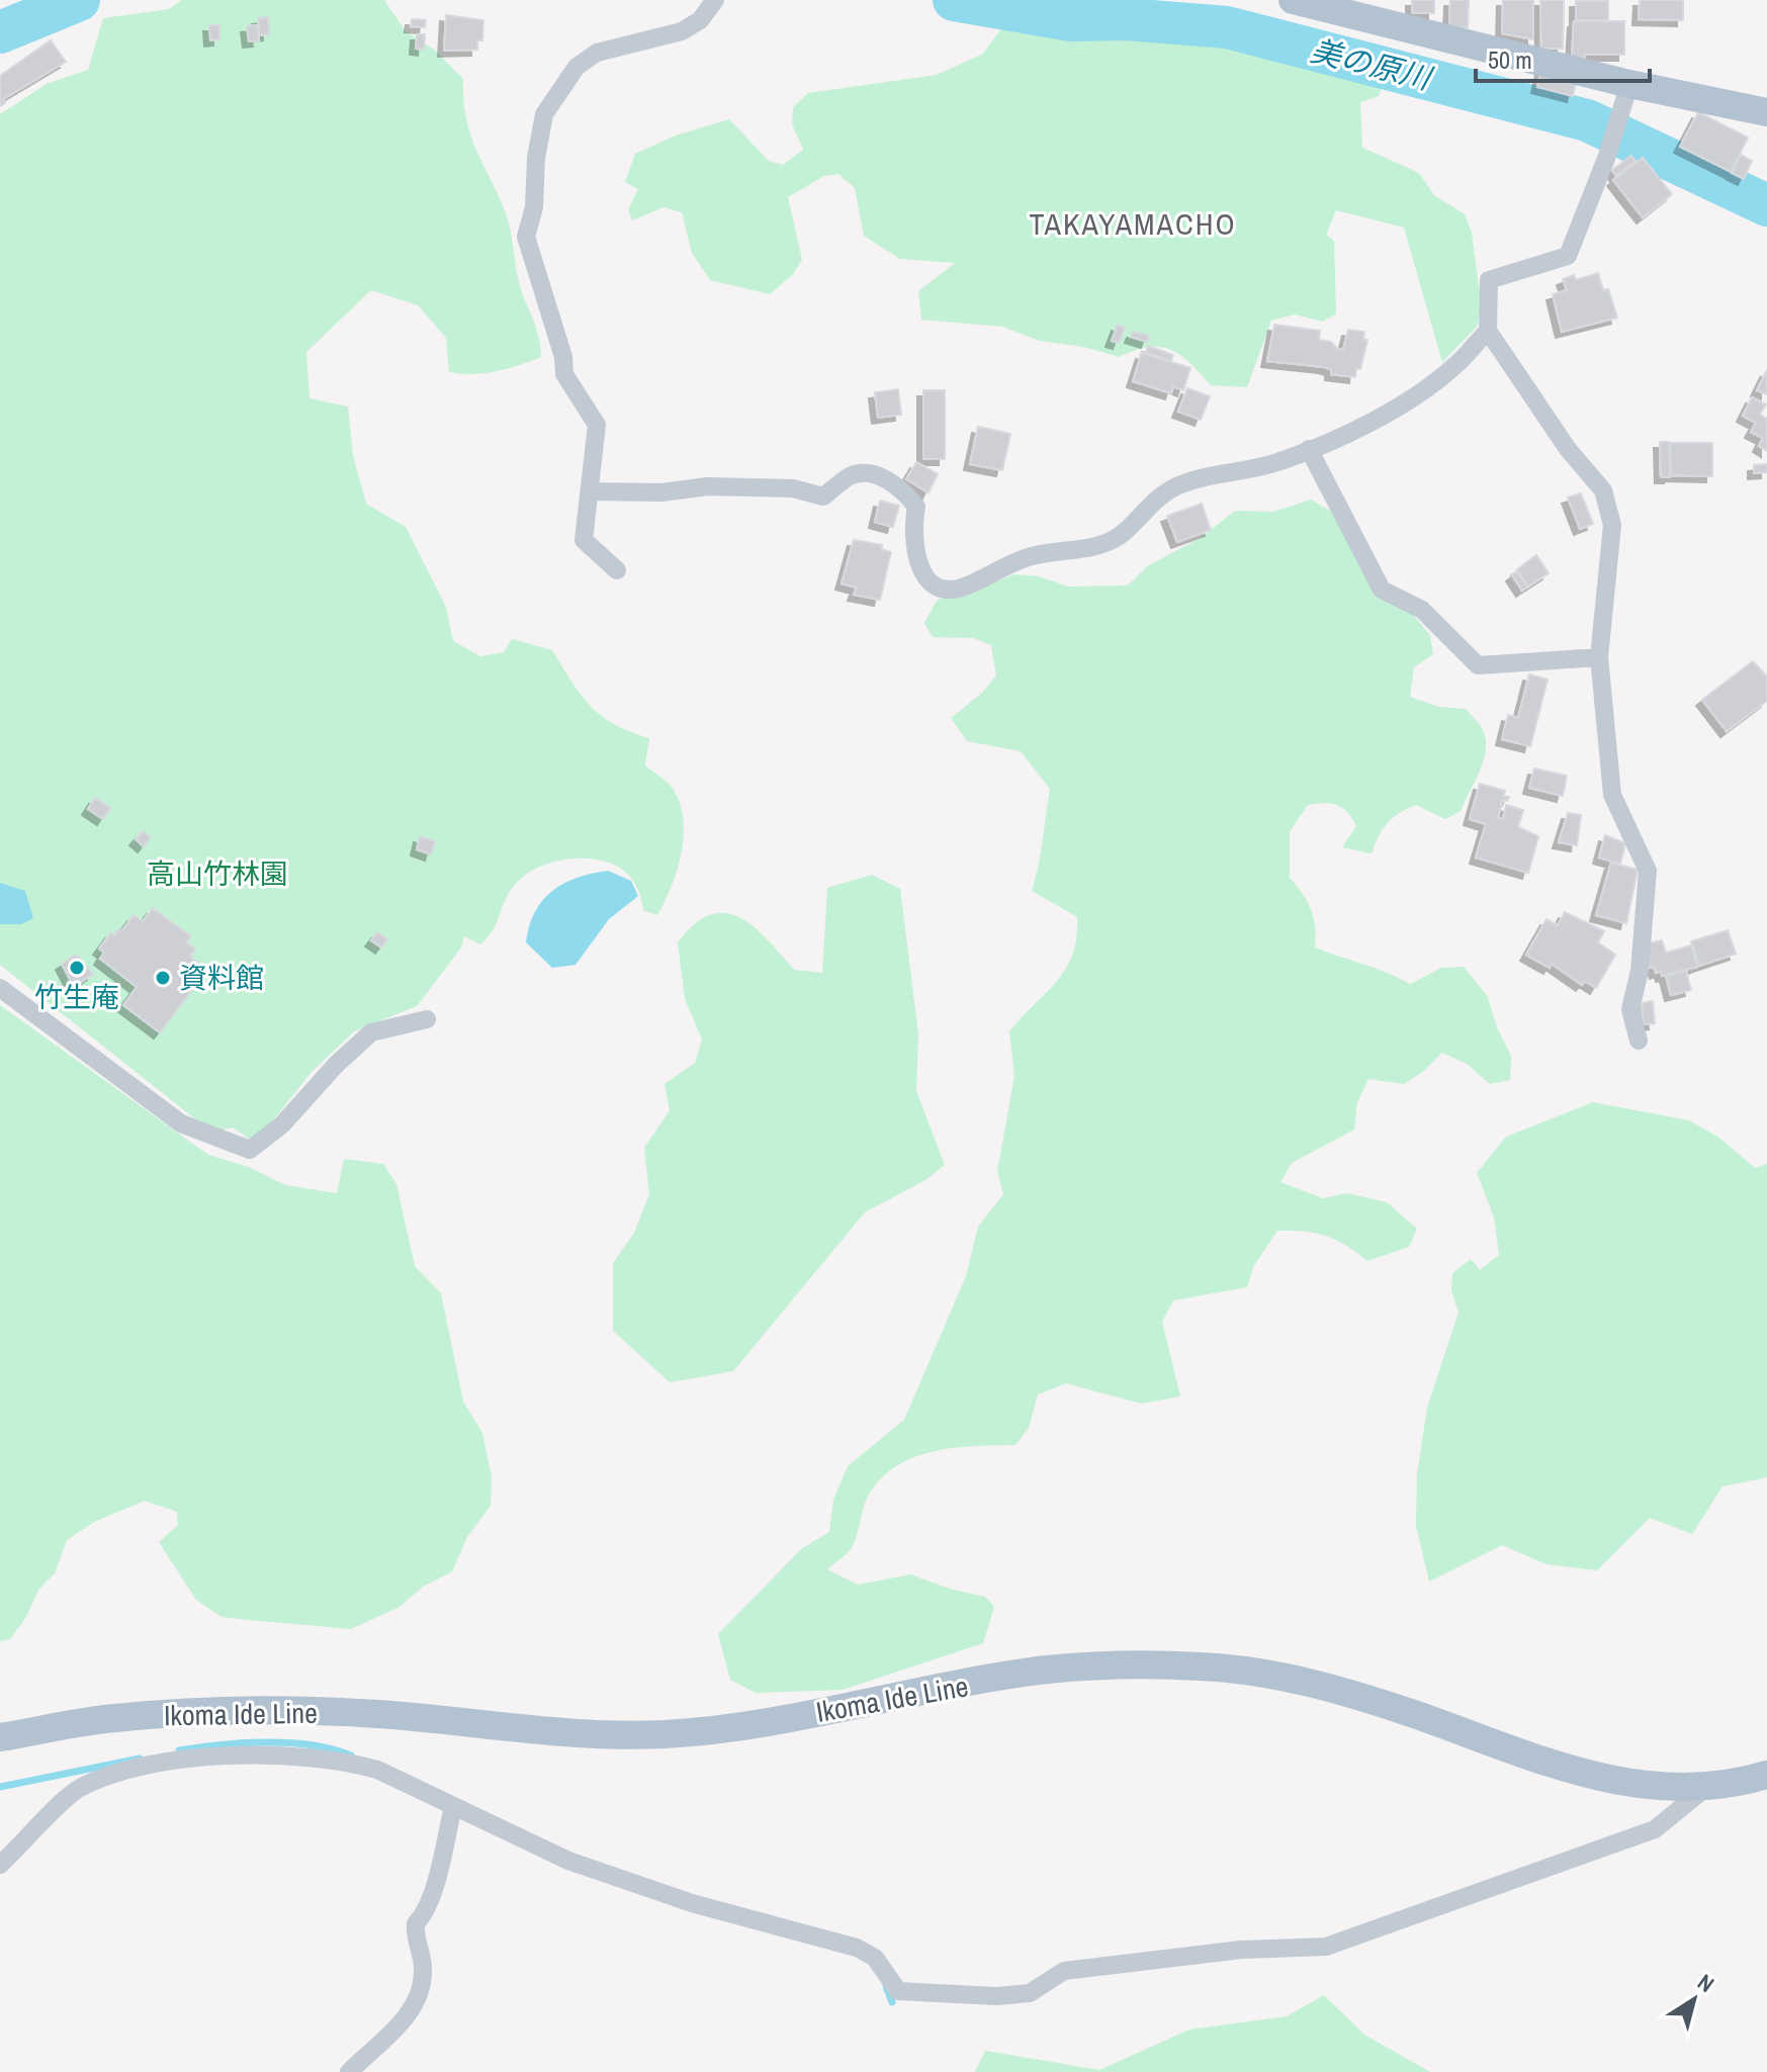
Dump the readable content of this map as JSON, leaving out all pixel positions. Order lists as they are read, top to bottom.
{
  "streets": {
    "main road": ["Ikoma Ide Line"]
  },
  "districts": ["TAKAYAMACHO"],
  "water": ["美の原川"],
  "parks": ["高山竹林園"],
  "places": ["竹生庵", "資料館"],
  "scale_bar": "50 m",
  "north": "top right"
}
